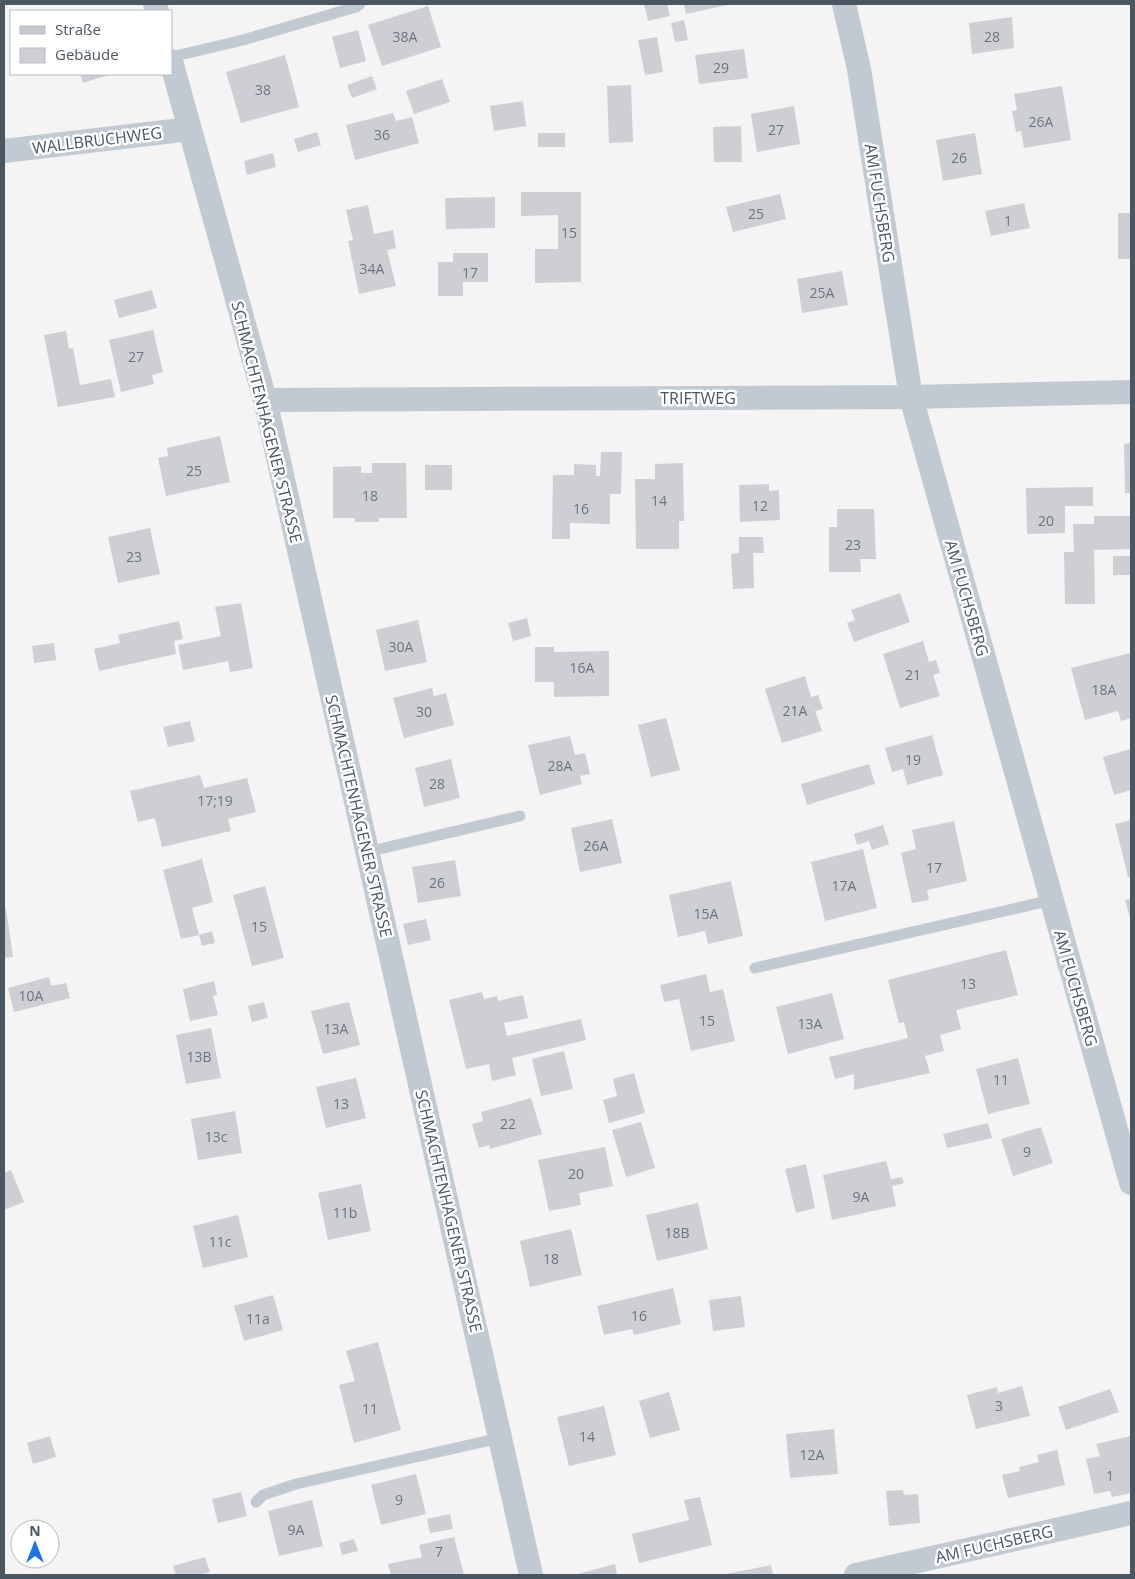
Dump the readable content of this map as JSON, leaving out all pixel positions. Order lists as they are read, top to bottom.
{
  "streets": {
    "street": [
      "WALLBRUCHWEG",
      "AM FUCHSBERG",
      "TRIFTWEG",
      "SCHMACHTENHAGENER STRASSE"
    ]
  },
  "crossings": [
    ["WALLBRUCHWEG", "SCHMACHTENHAGENER STRASSE"],
    ["AM FUCHSBERG", "TRIFTWEG"],
    ["TRIFTWEG", "SCHMACHTENHAGENER STRASSE"]
  ],
  "house_numbers": [
    "38A",
    "28",
    "29",
    "38",
    "26A",
    "27",
    "36",
    "26",
    "25",
    "1",
    "15",
    "34A",
    "17",
    "25A",
    "27",
    "25",
    "18",
    "14",
    "12",
    "16",
    "20",
    "23",
    "23",
    "30A",
    "16A",
    "21",
    "18A",
    "21A",
    "30",
    "19",
    "28A",
    "28",
    "17;19",
    "26A",
    "17",
    "26",
    "17A",
    "15A",
    "15",
    "13",
    "10A",
    "15",
    "13A",
    "13A",
    "13B",
    "11",
    "13",
    "22",
    "13c",
    "9",
    "20",
    "9A",
    "11b",
    "18B",
    "11c",
    "18",
    "16",
    "11a",
    "3",
    "11",
    "14",
    "12A",
    "1",
    "9",
    "9A",
    "7"
  ],
  "legend": ["Straße", "Gebäude"],
  "north": "top"
}
